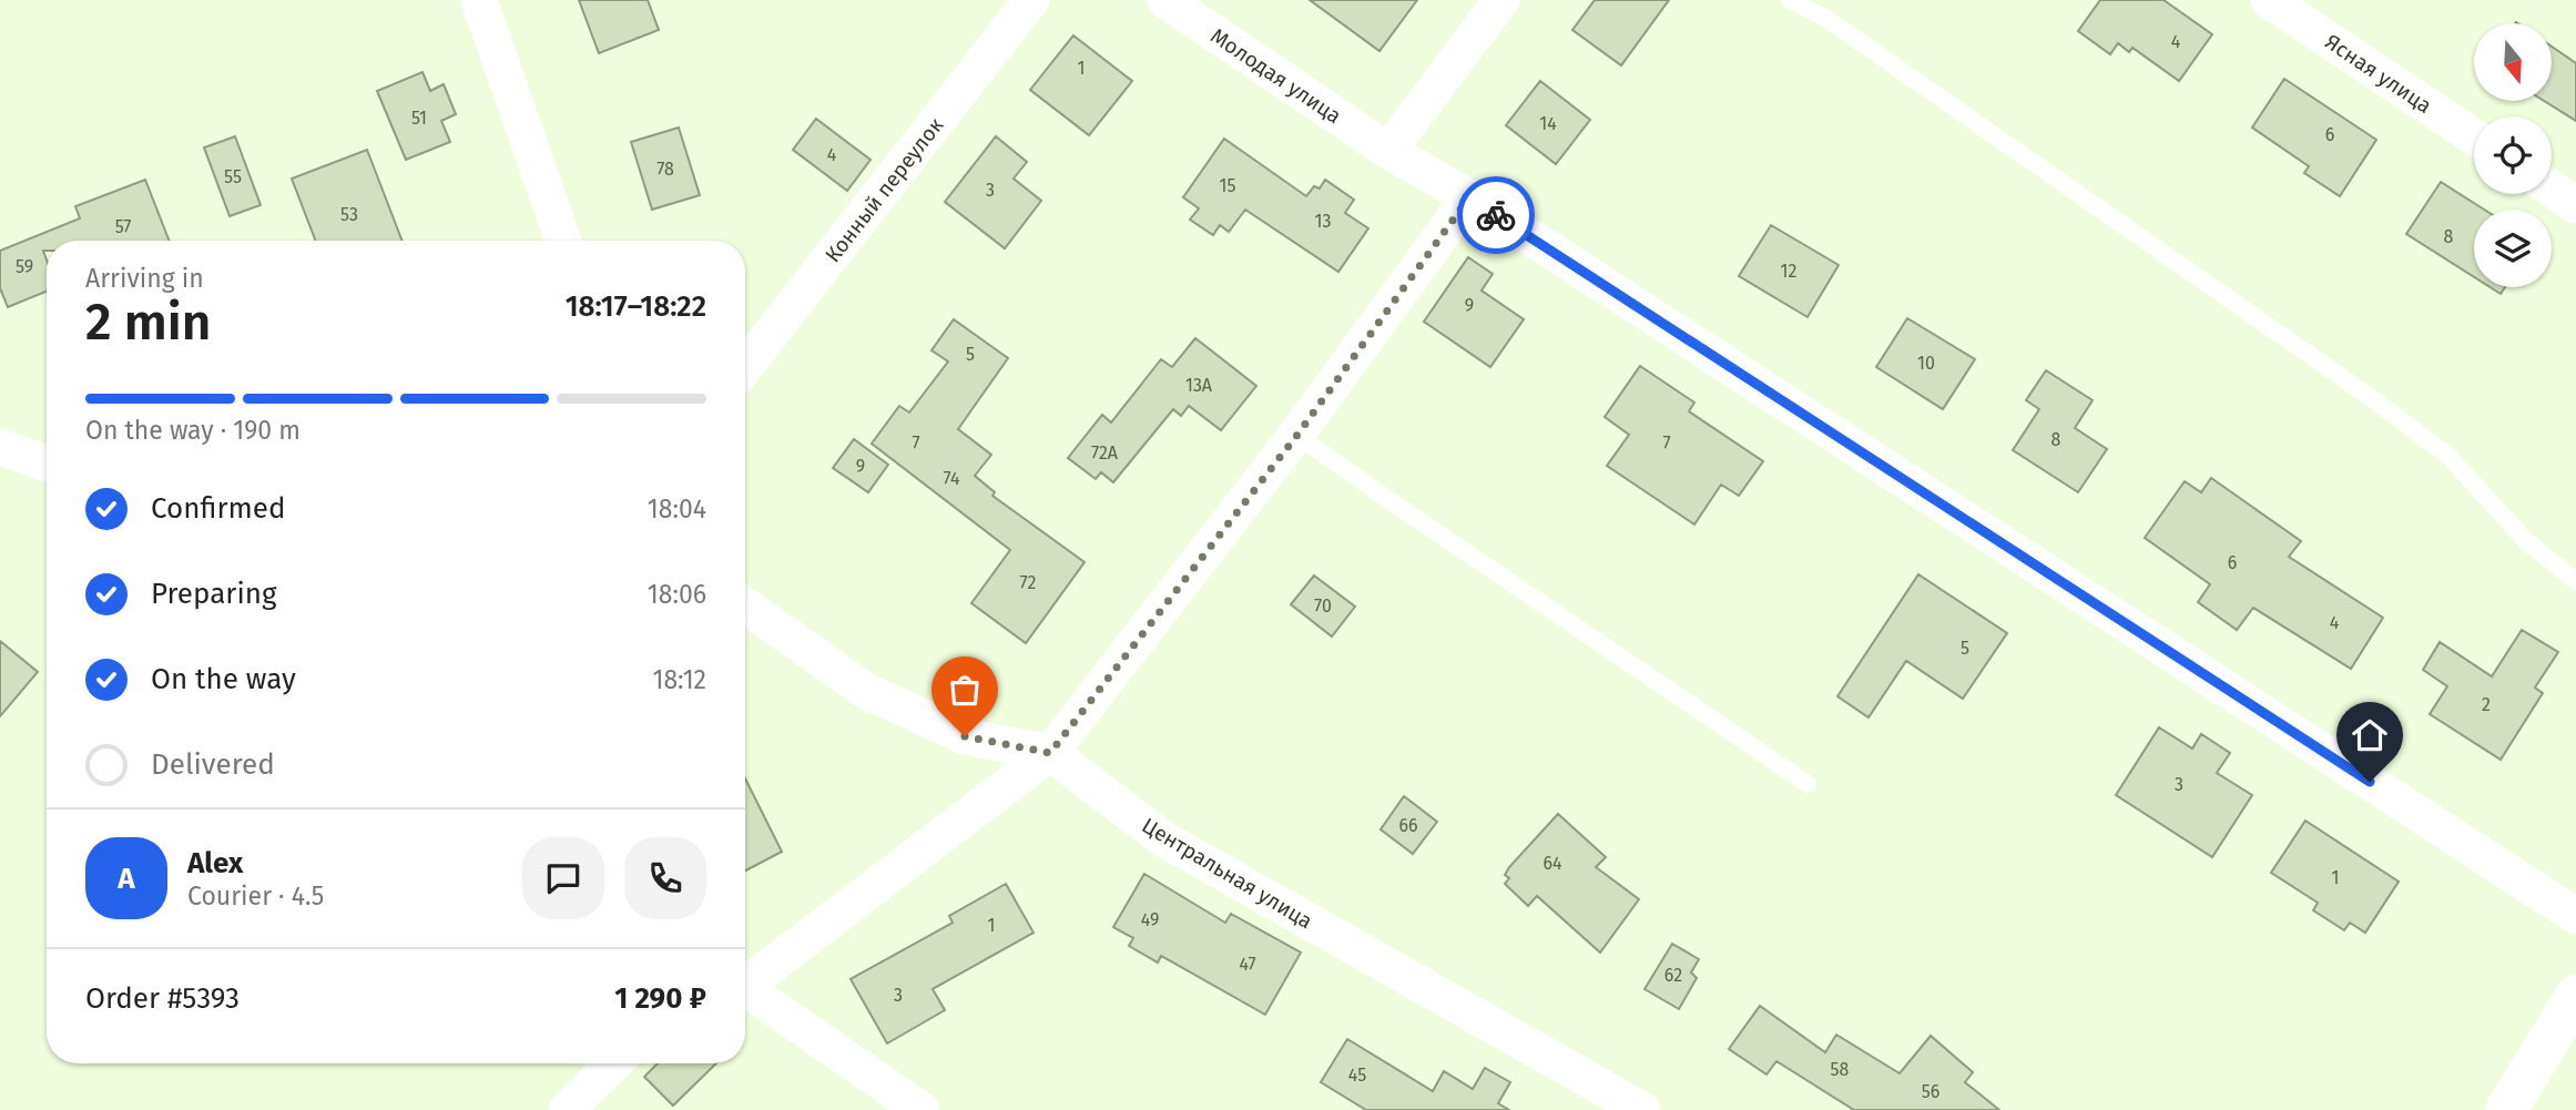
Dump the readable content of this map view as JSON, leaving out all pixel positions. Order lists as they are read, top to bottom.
{
  "streets": {
    "street": [
      "Ясная улица",
      "Молодая улица",
      "Конный переулок",
      "Центральная улица"
    ]
  },
  "house_numbers": [
    "4",
    "1",
    "51",
    "14",
    "6",
    "4",
    "78",
    "55",
    "15",
    "3",
    "53",
    "13",
    "57",
    "8",
    "59",
    "12",
    "9",
    "5",
    "10",
    "13А",
    "8",
    "7",
    "7",
    "72А",
    "9",
    "74",
    "6",
    "72",
    "70",
    "4",
    "5",
    "2",
    "3",
    "66",
    "64",
    "1",
    "49",
    "1",
    "47",
    "62",
    "3",
    "58",
    "45",
    "56"
  ],
  "north": "bottom",
  "page": {
    "heading": ["2 min", "Arriving in", "18:17–18:22"],
    "panel": [
      "Alex",
      "Courier · 4.5",
      "Order #5393",
      "1 290 ₽"
    ],
    "bar": "On the way · 190 m",
    "list": [
      ["Confirmed", "18:04"],
      ["Preparing", "18:06"],
      ["On the way", "18:12"],
      "Delivered"
    ],
    "round": "A"
  }
}
